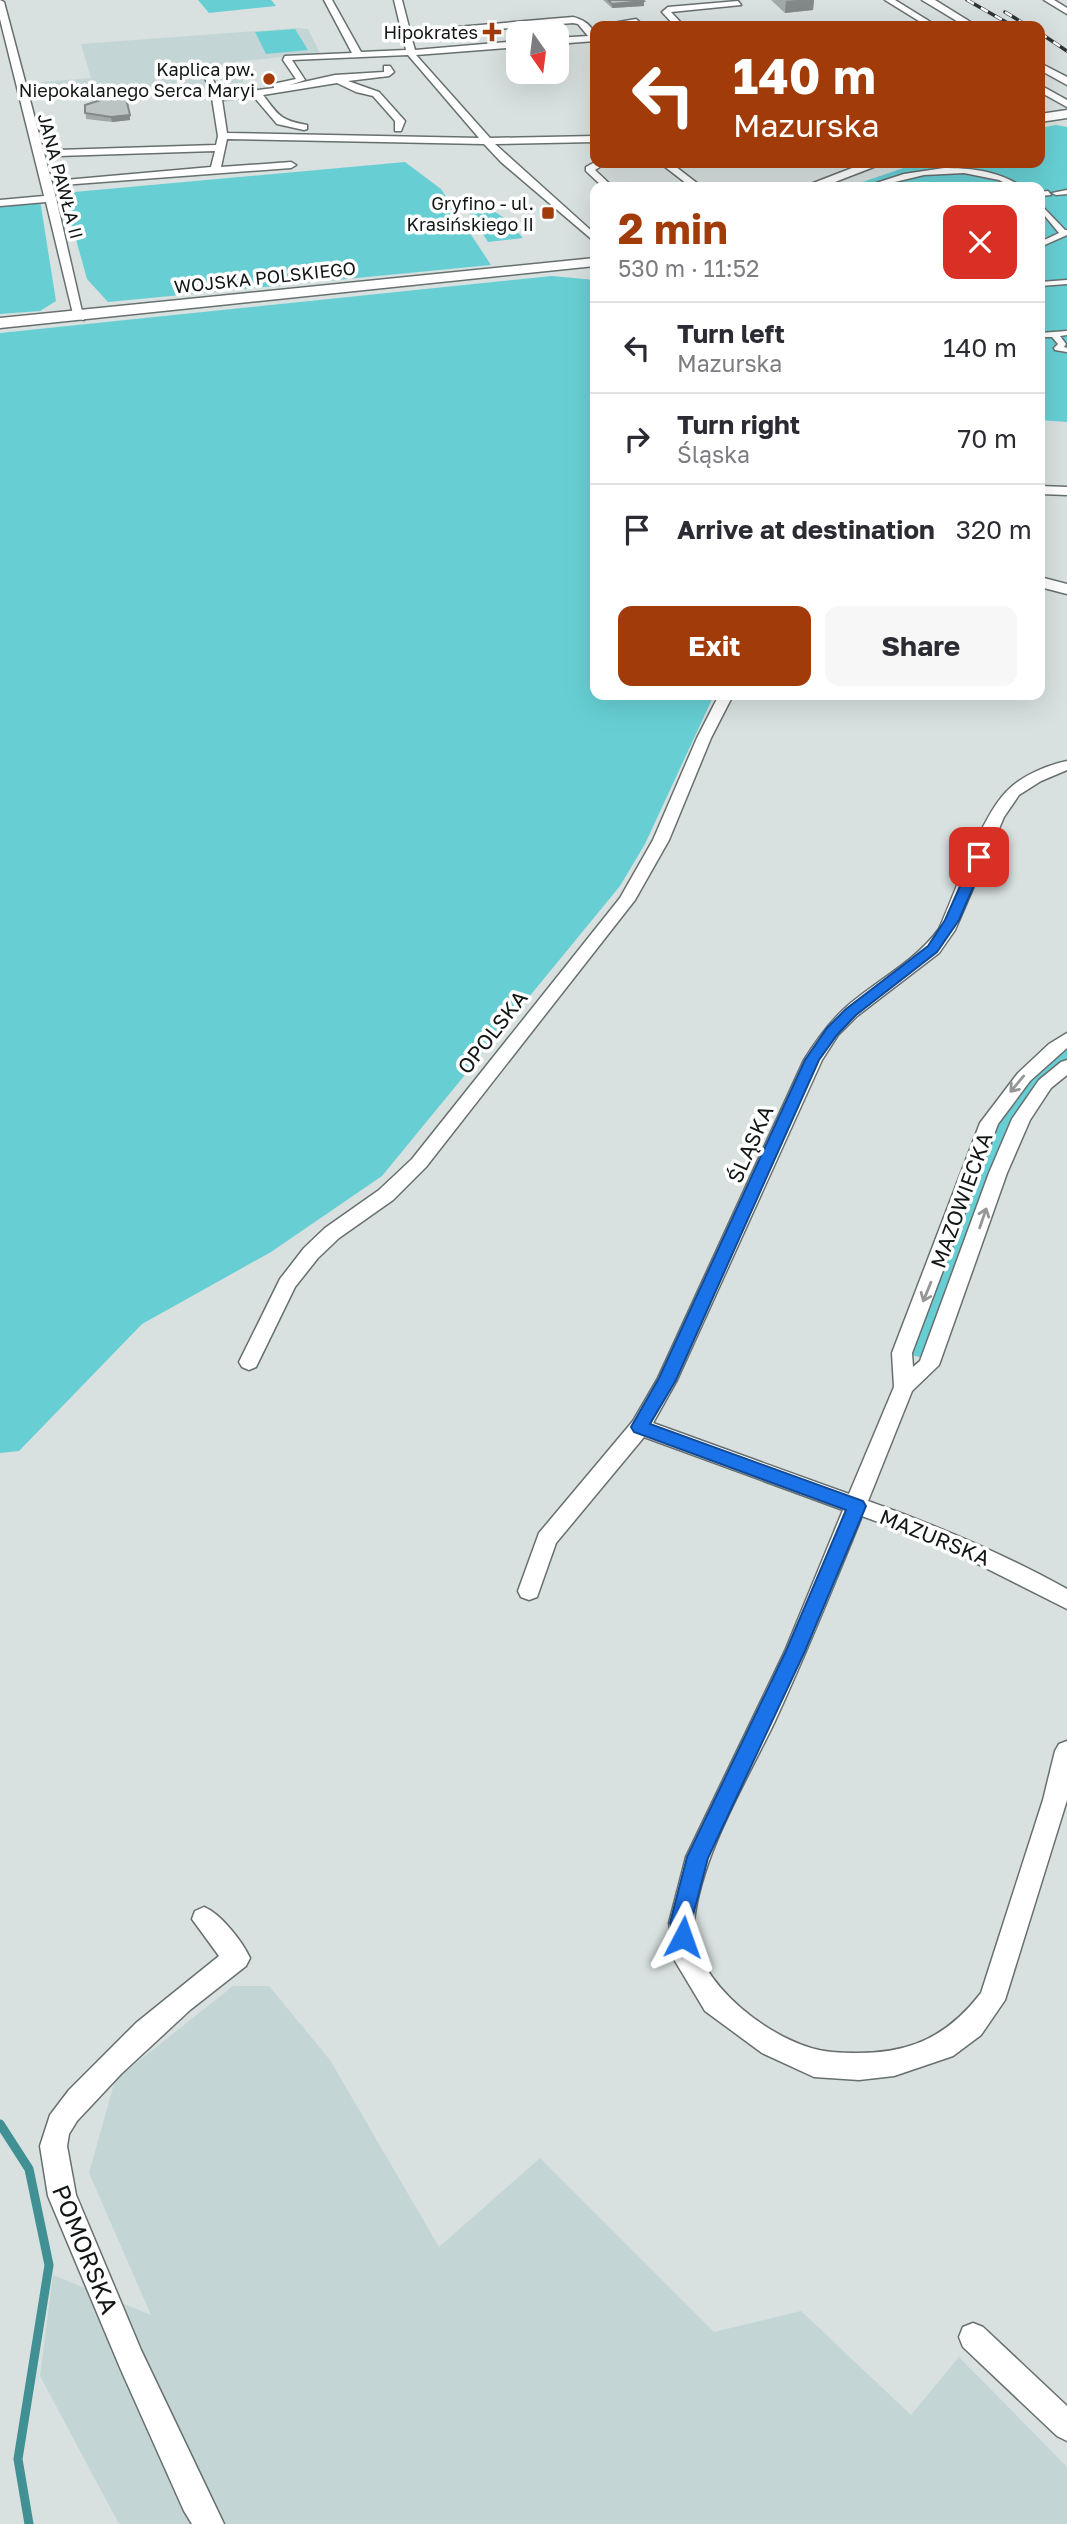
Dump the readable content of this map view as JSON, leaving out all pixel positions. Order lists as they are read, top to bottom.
{
  "streets": {
    "main road": ["WOJSKA POLSKIEGO"],
    "street": [
      "JANA PAWŁA II",
      "OPOLSKA",
      "ŚLĄSKA",
      "MAZOWIECKA",
      "MAZURSKA",
      "POMORSKA"
    ]
  },
  "crossings": [
    ["JANA PAWŁA II", "WOJSKA POLSKIEGO"],
    ["ŚLĄSKA", "MAZURSKA"],
    ["MAZOWIECKA", "MAZURSKA"]
  ],
  "places": {
    "health": ["Hipokrates"],
    "other": ["Kaplica pw. Niepokalanego Serca Maryi"],
    "transit": ["Gryfino - ul. Krasińskiego II"]
  },
  "north": "bottom",
  "page": {
    "turn": ["140 m", "Mazurska"],
    "heading": ["2 min", "530 m · 11:52"],
    "list": [
      {
        "name": "Turn left",
        "note": "Mazurska",
        "value": "140 m"
      },
      {
        "name": "Turn right",
        "note": "Śląska",
        "value": "70 m"
      },
      {
        "name": "Arrive at destination",
        "value": "320 m"
      }
    ],
    "buttons": ["Exit", "Share"]
  }
}
